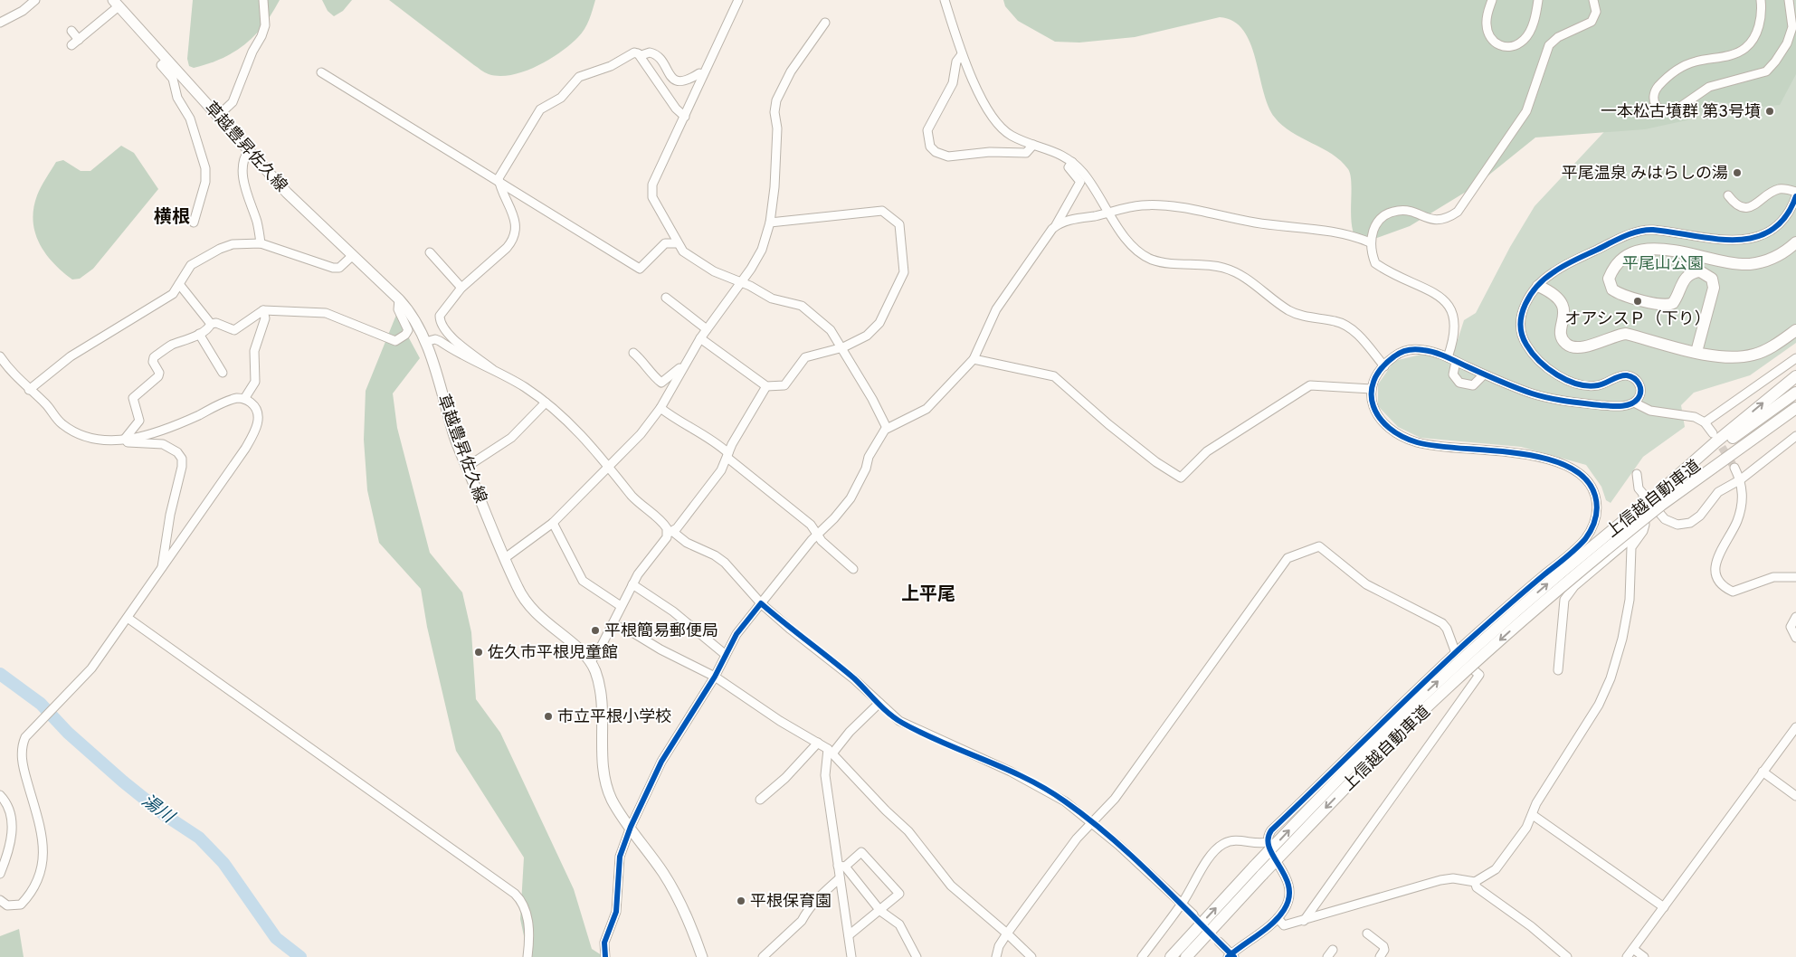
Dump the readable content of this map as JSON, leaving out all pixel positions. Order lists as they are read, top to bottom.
{
  "streets": {
    "highway": ["上信越自動車道"],
    "main road": ["草越豊昇佐久線"]
  },
  "districts": ["横根", "上平尾"],
  "water": ["湯川"],
  "parks": ["平尾山公園"],
  "places": [
    "一本松古墳群 第3号墳",
    "平尾温泉 みはらしの湯",
    "オアシスＰ（下り）",
    "平根簡易郵便局",
    "佐久市平根児童館",
    "市立平根小学校",
    "平根保育園"
  ]
}
